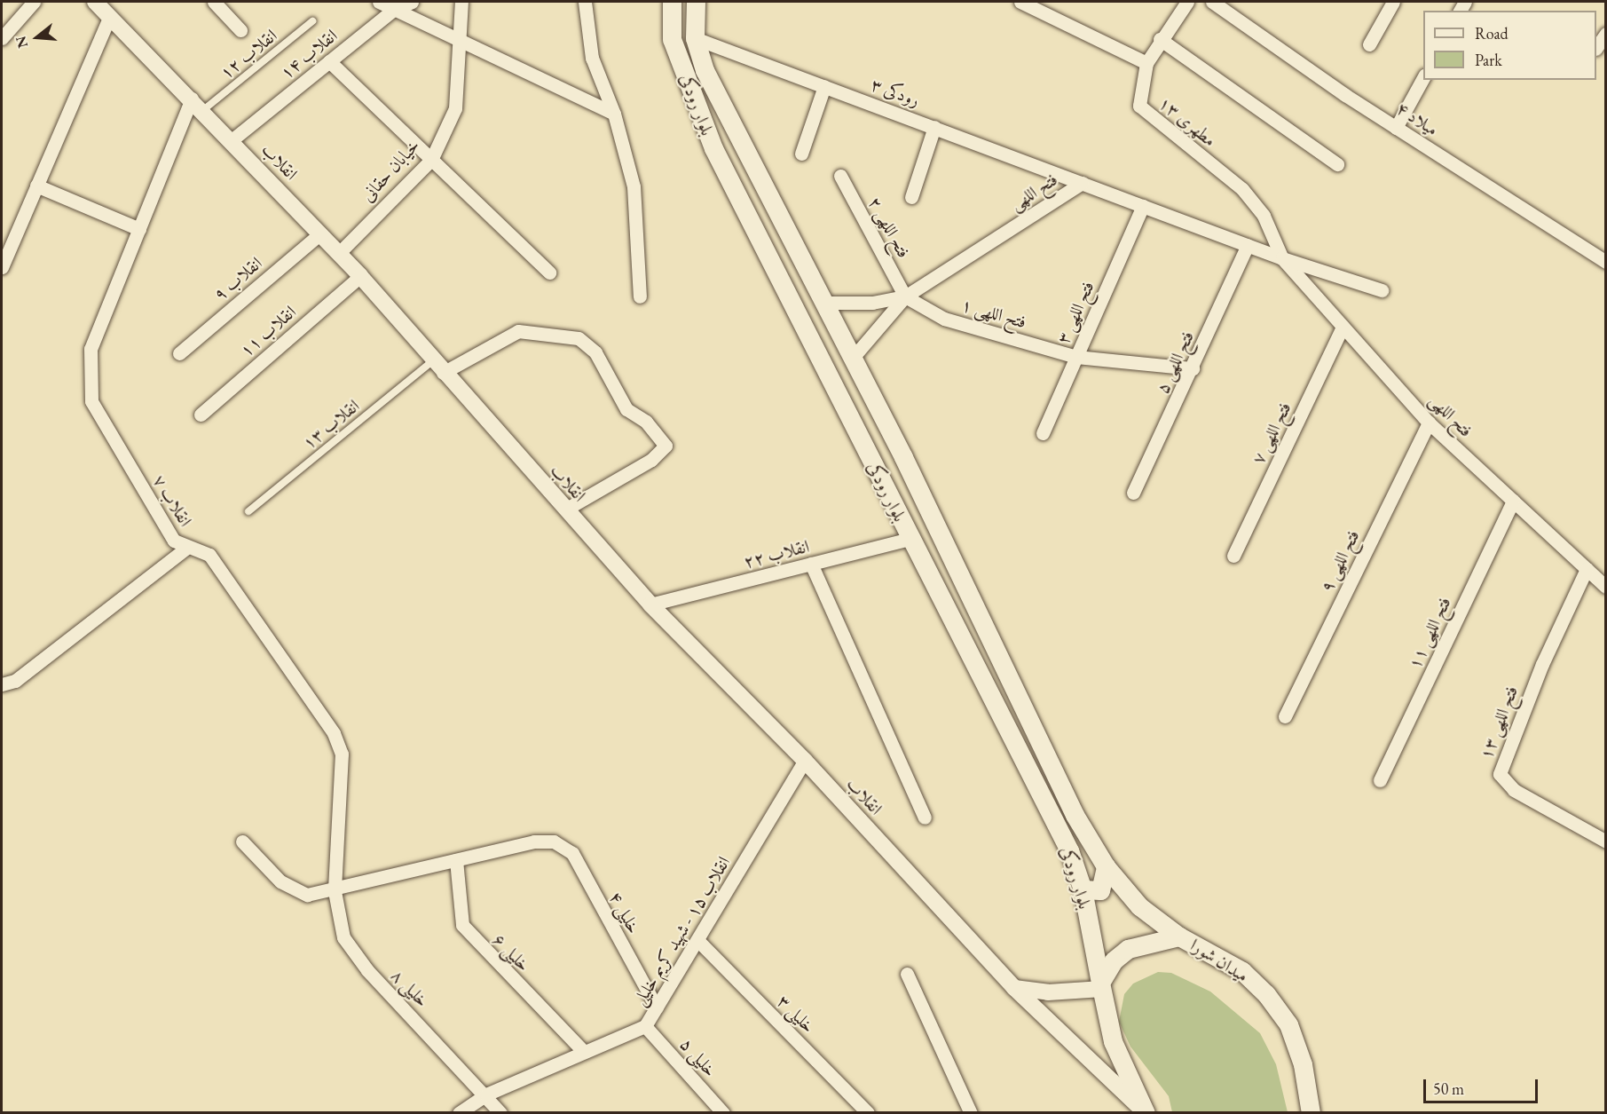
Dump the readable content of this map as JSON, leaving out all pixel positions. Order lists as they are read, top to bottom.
{
  "streets": {
    "main road": ["بلوار رودکی", "میدان شورا"],
    "street": [
      "انقلاب ۱۴",
      "رودکی ۳",
      "میلاد ۴",
      "مطهری ۱۳",
      "انقلاب",
      "خیابان حقانی",
      "فتح اللهی",
      "فتح اللهی ۲",
      "انقلاب ۹",
      "فتح اللهی ۳",
      "فتح اللهی ۱",
      "انقلاب ۱۱",
      "فتح اللهی ۵",
      "فتح اللهی ۷",
      "انقلاب ۷",
      "انقلاب ۲۲",
      "فتح اللهی ۹",
      "فتح اللهی ۱۱",
      "فتح اللهی ۱۳",
      "خلیلی ۴",
      "انقلاب ۱۵ - شهید کریم خلیلی",
      "خلیلی ۶",
      "خلیلی ۸",
      "خلیلی ۳",
      "خلیلی ۵"
    ],
    "lane": ["انقلاب ۱۲", "انقلاب ۱۳"]
  },
  "crossings": [
    ["انقلاب ۱۲", "انقلاب"],
    ["انقلاب ۱۲", "انقلاب ۷"],
    ["انقلاب ۱۴", "انقلاب"],
    ["رودکی ۳", "بلوار رودکی"],
    ["رودکی ۳", "فتح اللهی"],
    ["بلوار رودکی", "انقلاب ۲۲"],
    ["بلوار رودکی", "میدان شورا"],
    ["مطهری ۱۳", "فتح اللهی"],
    ["انقلاب", "خیابان حقانی"],
    ["انقلاب", "انقلاب ۹"],
    ["انقلاب", "انقلاب ۱۱"],
    ["انقلاب", "انقلاب ۱۳"],
    ["انقلاب", "انقلاب ۷"],
    ["انقلاب", "انقلاب ۲۲"],
    ["انقلاب", "انقلاب ۱۵ - شهید کریم خلیلی"],
    ["فتح اللهی", "فتح اللهی ۲"],
    ["فتح اللهی", "فتح اللهی ۳"],
    ["فتح اللهی", "فتح اللهی ۱"],
    ["فتح اللهی", "فتح اللهی ۵"],
    ["فتح اللهی", "فتح اللهی ۷"],
    ["فتح اللهی", "فتح اللهی ۹"],
    ["فتح اللهی", "فتح اللهی ۱۱"],
    ["فتح اللهی", "فتح اللهی ۱۳"],
    ["فتح اللهی ۲", "فتح اللهی ۱"],
    ["فتح اللهی ۳", "فتح اللهی ۱"],
    ["فتح اللهی ۱", "فتح اللهی ۵"],
    ["انقلاب ۷", "خلیلی ۸"],
    ["خلیلی ۴", "انقلاب ۱۵ - شهید کریم خلیلی"],
    ["خلیلی ۴", "خلیلی ۶"],
    ["انقلاب ۱۵ - شهید کریم خلیلی", "خلیلی ۶"],
    ["انقلاب ۱۵ - شهید کریم خلیلی", "خلیلی ۸"],
    ["انقلاب ۱۵ - شهید کریم خلیلی", "خلیلی ۳"],
    ["انقلاب ۱۵ - شهید کریم خلیلی", "خلیلی ۵"]
  ],
  "legend": ["Road", "Park"],
  "scale_bar": "50 m",
  "north": "left"
}
